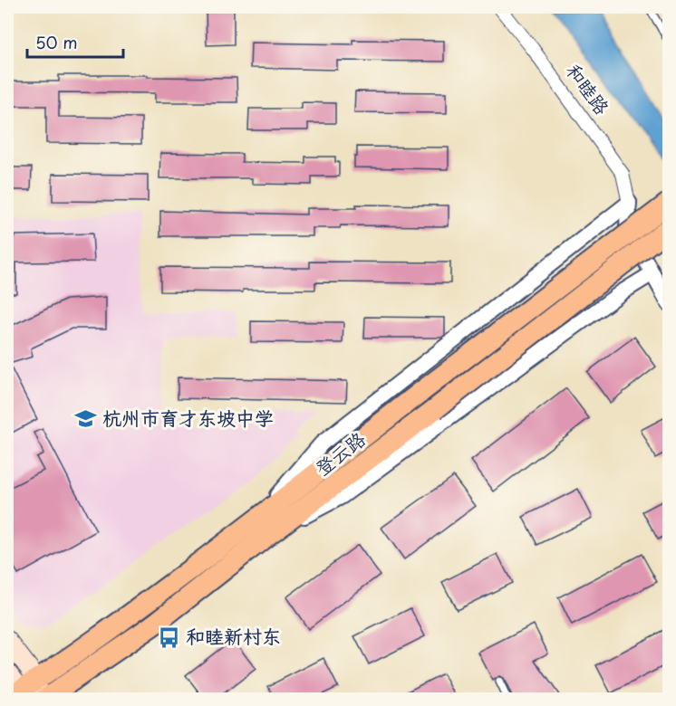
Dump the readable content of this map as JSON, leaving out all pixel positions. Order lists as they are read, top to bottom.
{
  "streets": {
    "main road": ["登云路"],
    "street": ["和睦路"]
  },
  "places": {
    "school or university": ["杭州市育才东坡中学"],
    "bus stop": ["和睦新村东"]
  },
  "scale_bar": "50 m"
}
